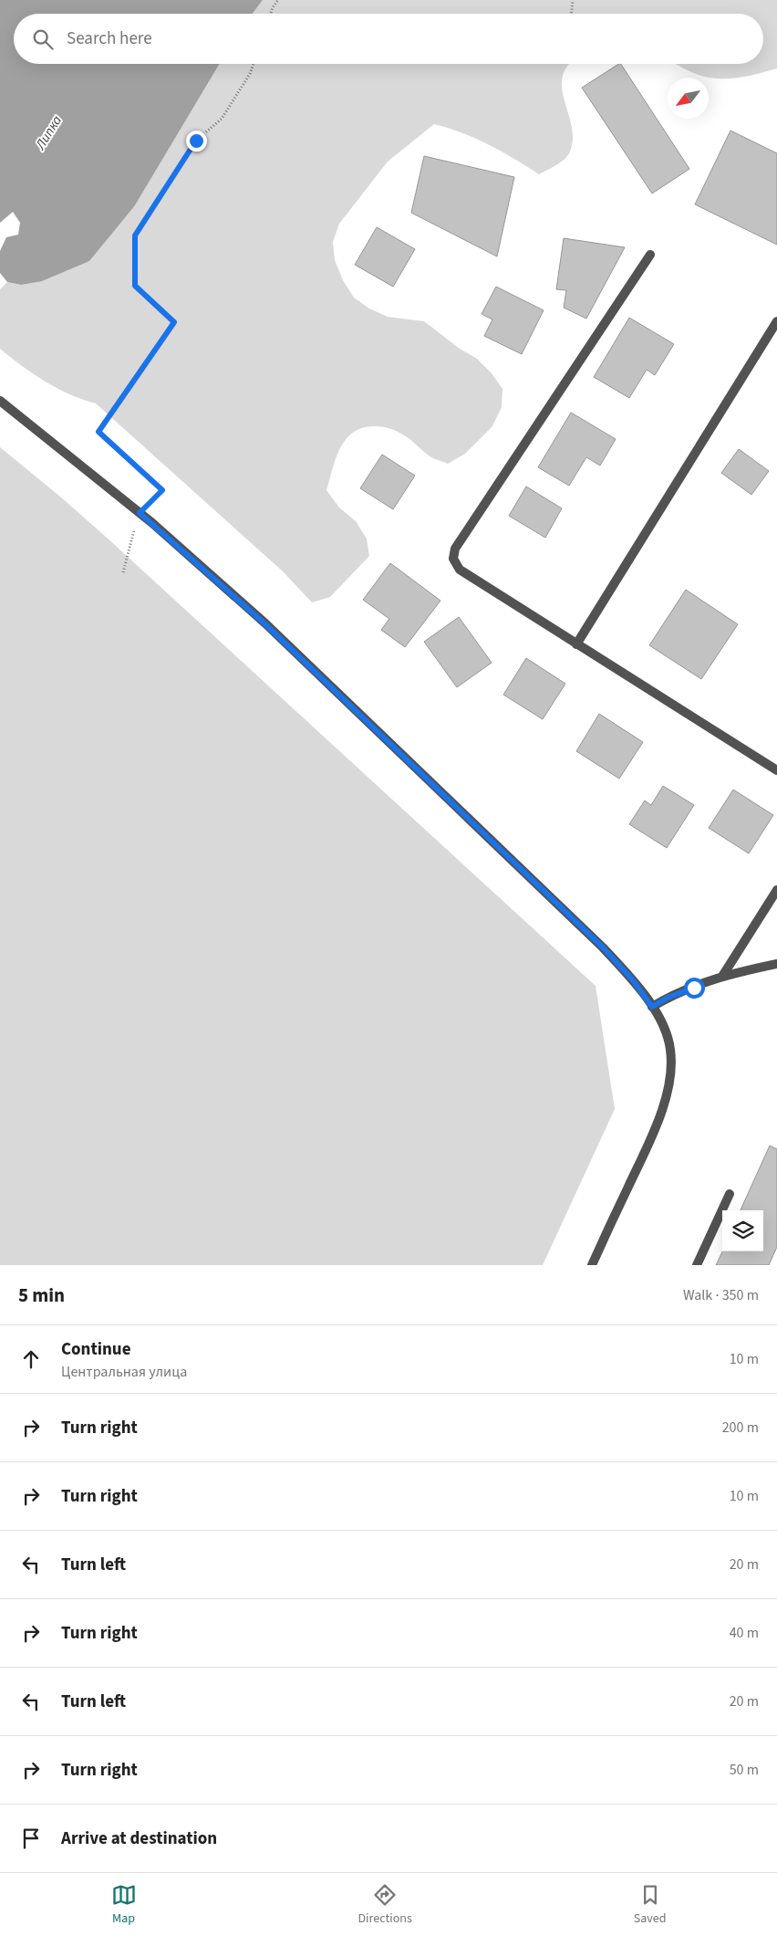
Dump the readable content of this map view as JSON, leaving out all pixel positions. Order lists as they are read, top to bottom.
{
  "water": ["Липка"],
  "north": "bottom left",
  "page": {
    "search": "Search here",
    "heading": ["5 min", "Walk · 350 m"],
    "list": [
      ["Continue", "Центральная улица", "10 m"],
      ["Turn right", "200 m"],
      ["Turn right", "10 m"],
      ["Turn left", "20 m"],
      ["Turn right", "40 m"],
      ["Turn left", "20 m"],
      ["Turn right", "50 m"],
      "Arrive at destination"
    ],
    "nav": ["Map", "Directions", "Saved"]
  }
}
